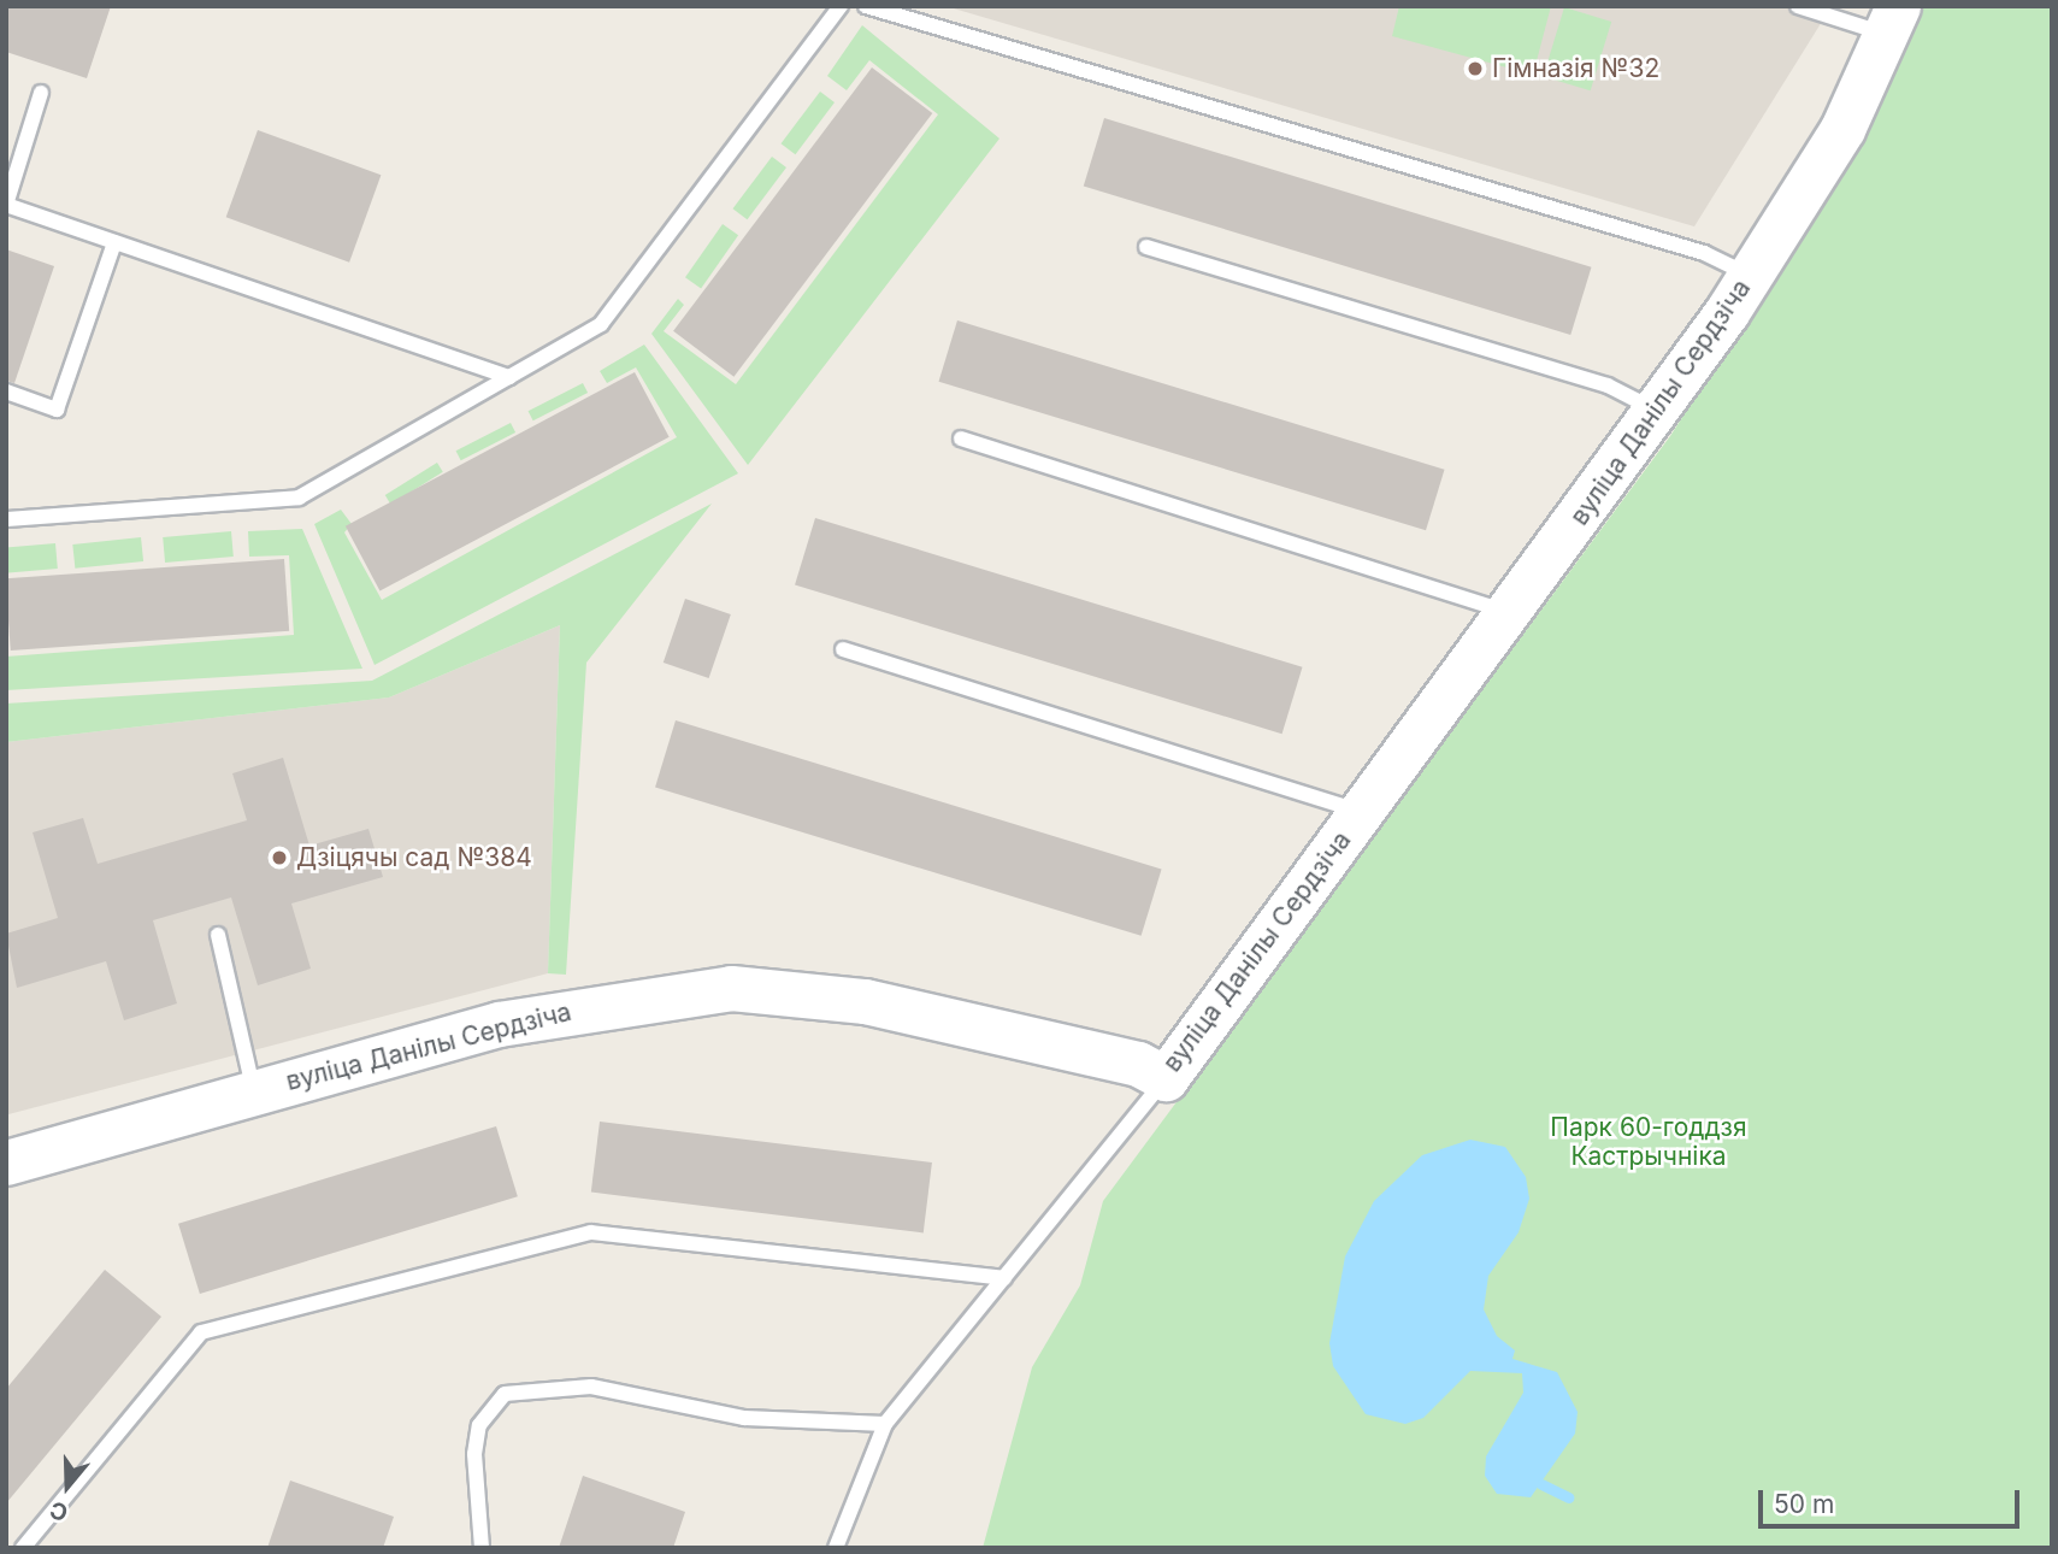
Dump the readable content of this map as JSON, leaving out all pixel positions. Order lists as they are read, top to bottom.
{
  "streets": {
    "street": ["вуліца Данілы Сердзіча"]
  },
  "parks": ["Парк 60-годдзя Кастрычніка"],
  "places": ["Гімназія №32", "Дзіцячы сад №384"],
  "scale_bar": "50 m",
  "north": "bottom"
}
